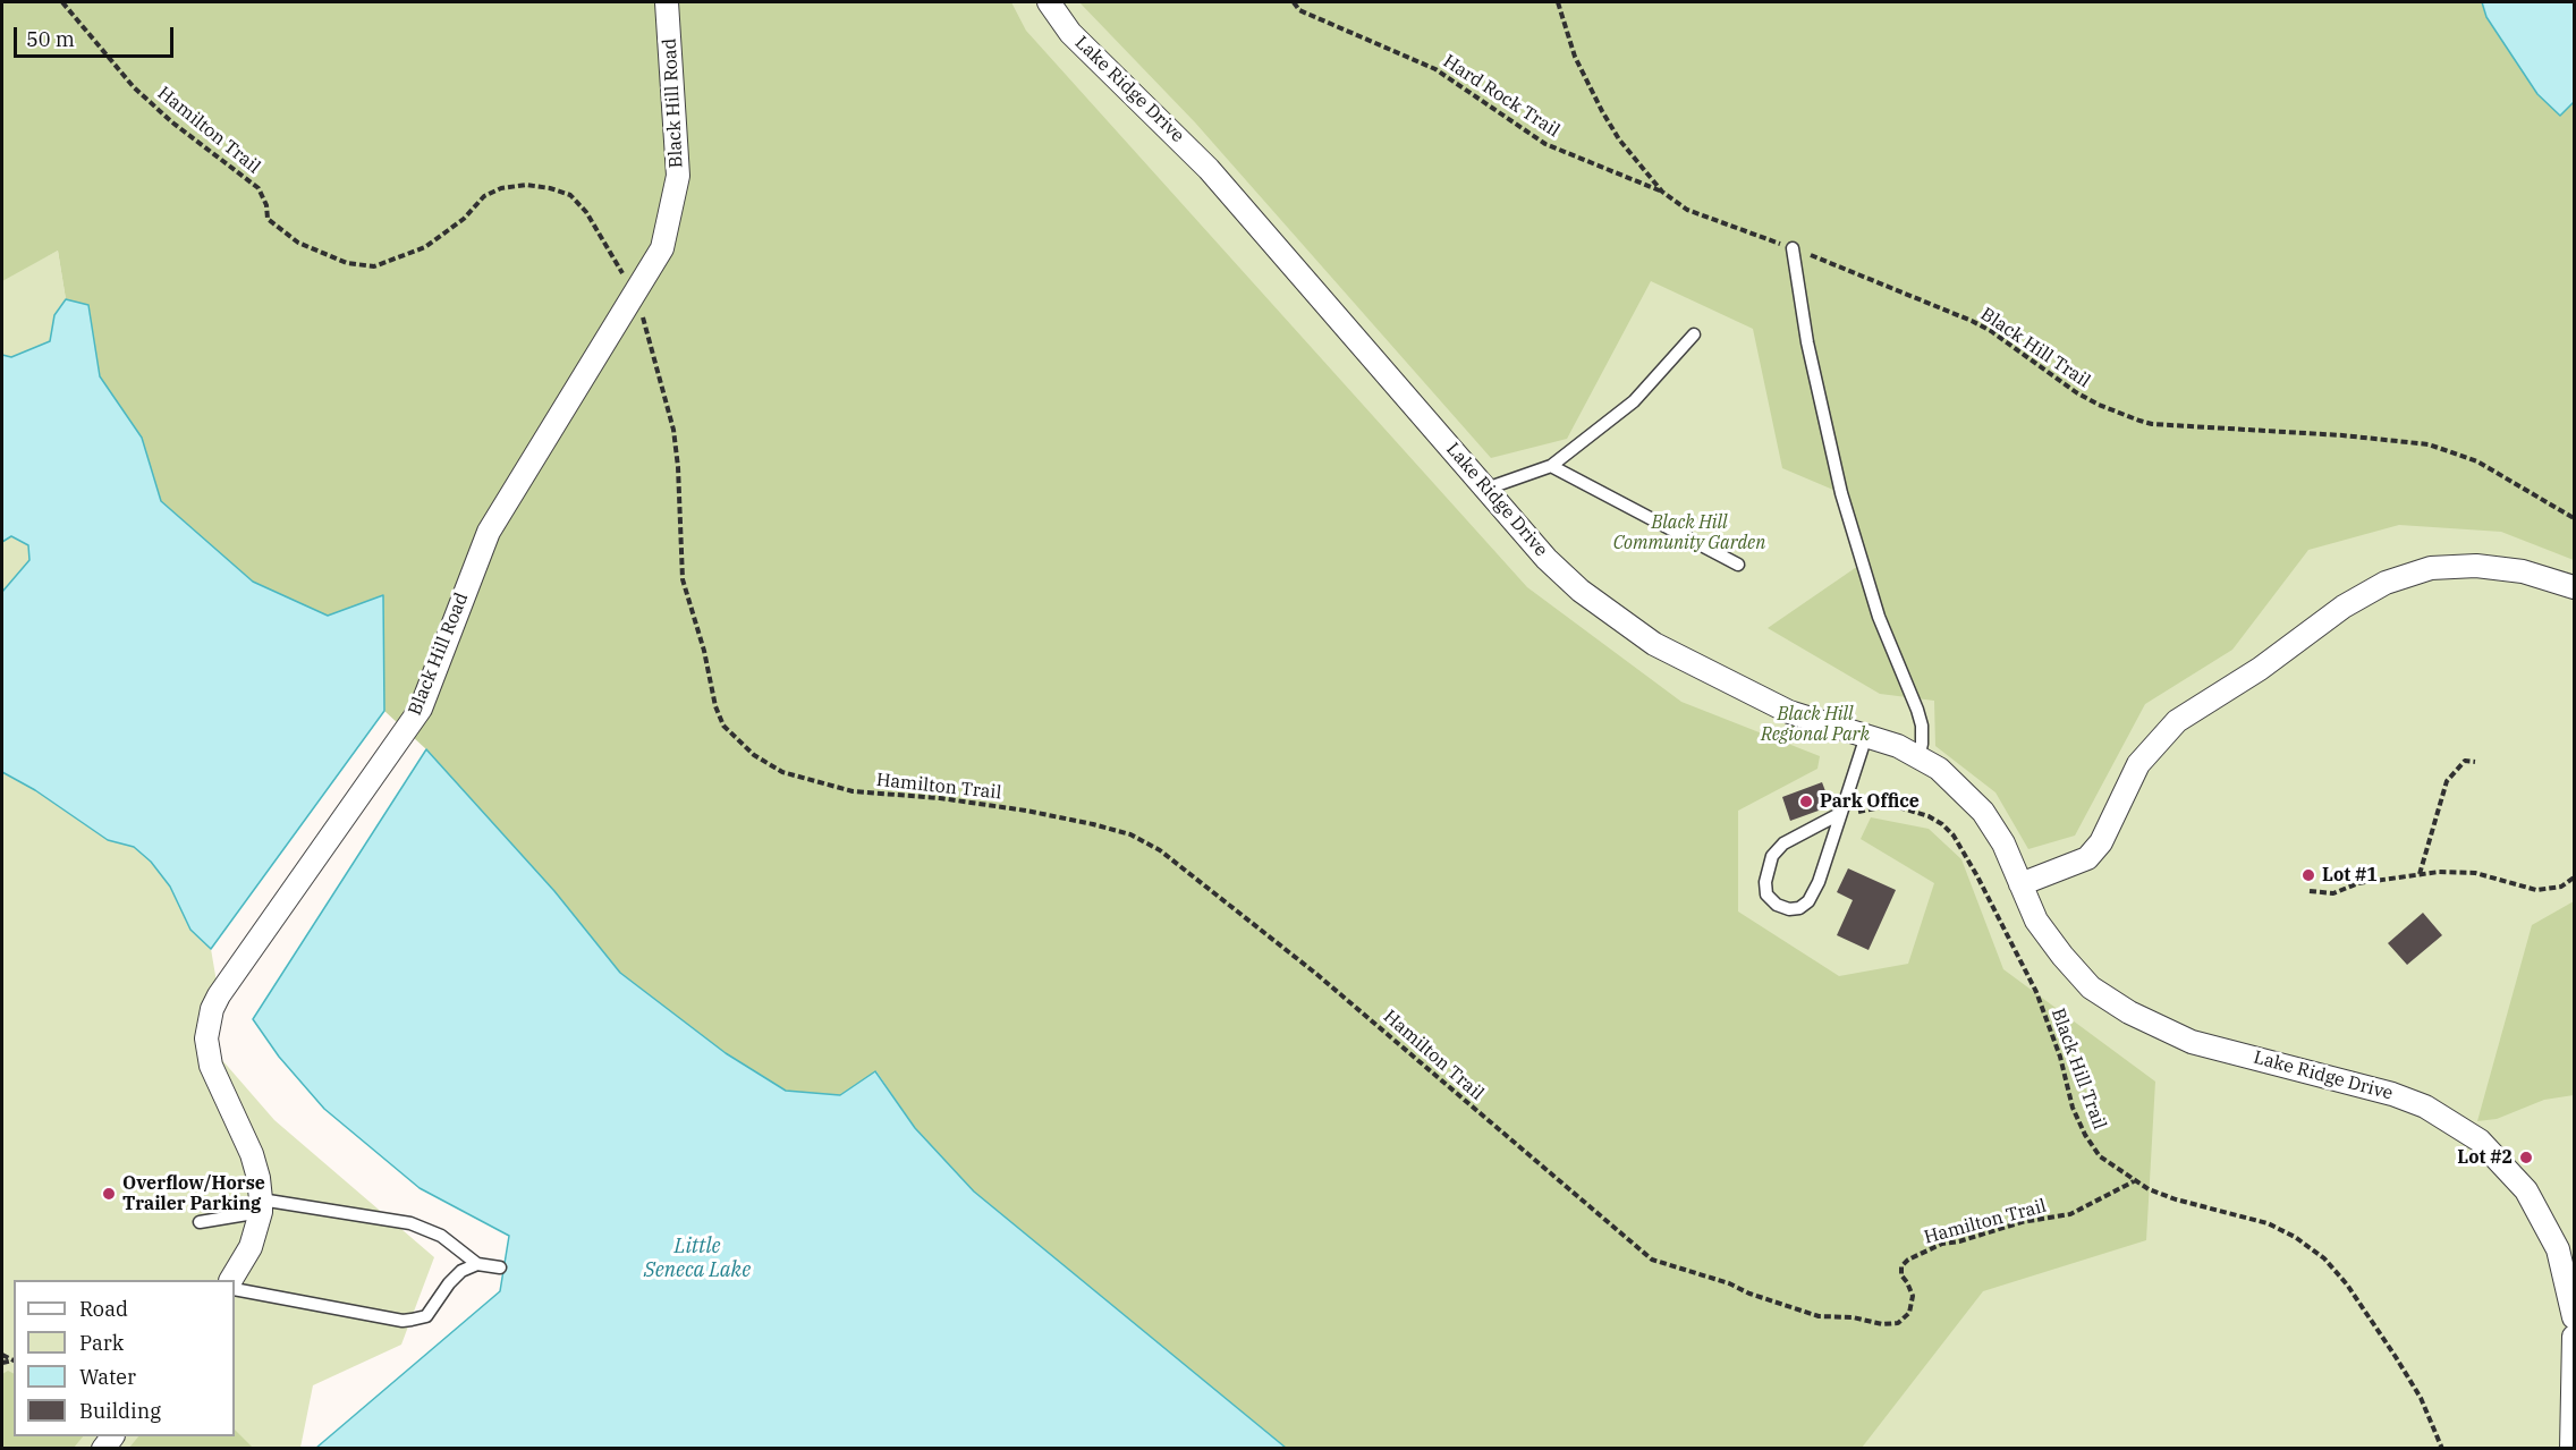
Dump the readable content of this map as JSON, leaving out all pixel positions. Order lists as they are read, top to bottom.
{
  "streets": {
    "street": ["Lake Ridge Drive", "Black Hill Road"],
    "path": ["Hard Rock Trail", "Hamilton Trail", "Black Hill Trail"]
  },
  "crossings": [
    ["Hard Rock Trail", "Black Hill Trail"],
    ["Black Hill Road", "Hamilton Trail"],
    ["Hamilton Trail", "Black Hill Trail"]
  ],
  "water": ["Little Seneca Lake"],
  "parks": ["Black Hill Community Garden", "Black Hill Regional Park"],
  "places": [
    "Park Office",
    "Lot #1",
    "Lot #2",
    "Overflow/Horse Trailer Parking"
  ],
  "legend": [
    "Road",
    "Park",
    "Water",
    "Building"
  ],
  "scale_bar": "50 m"
}
